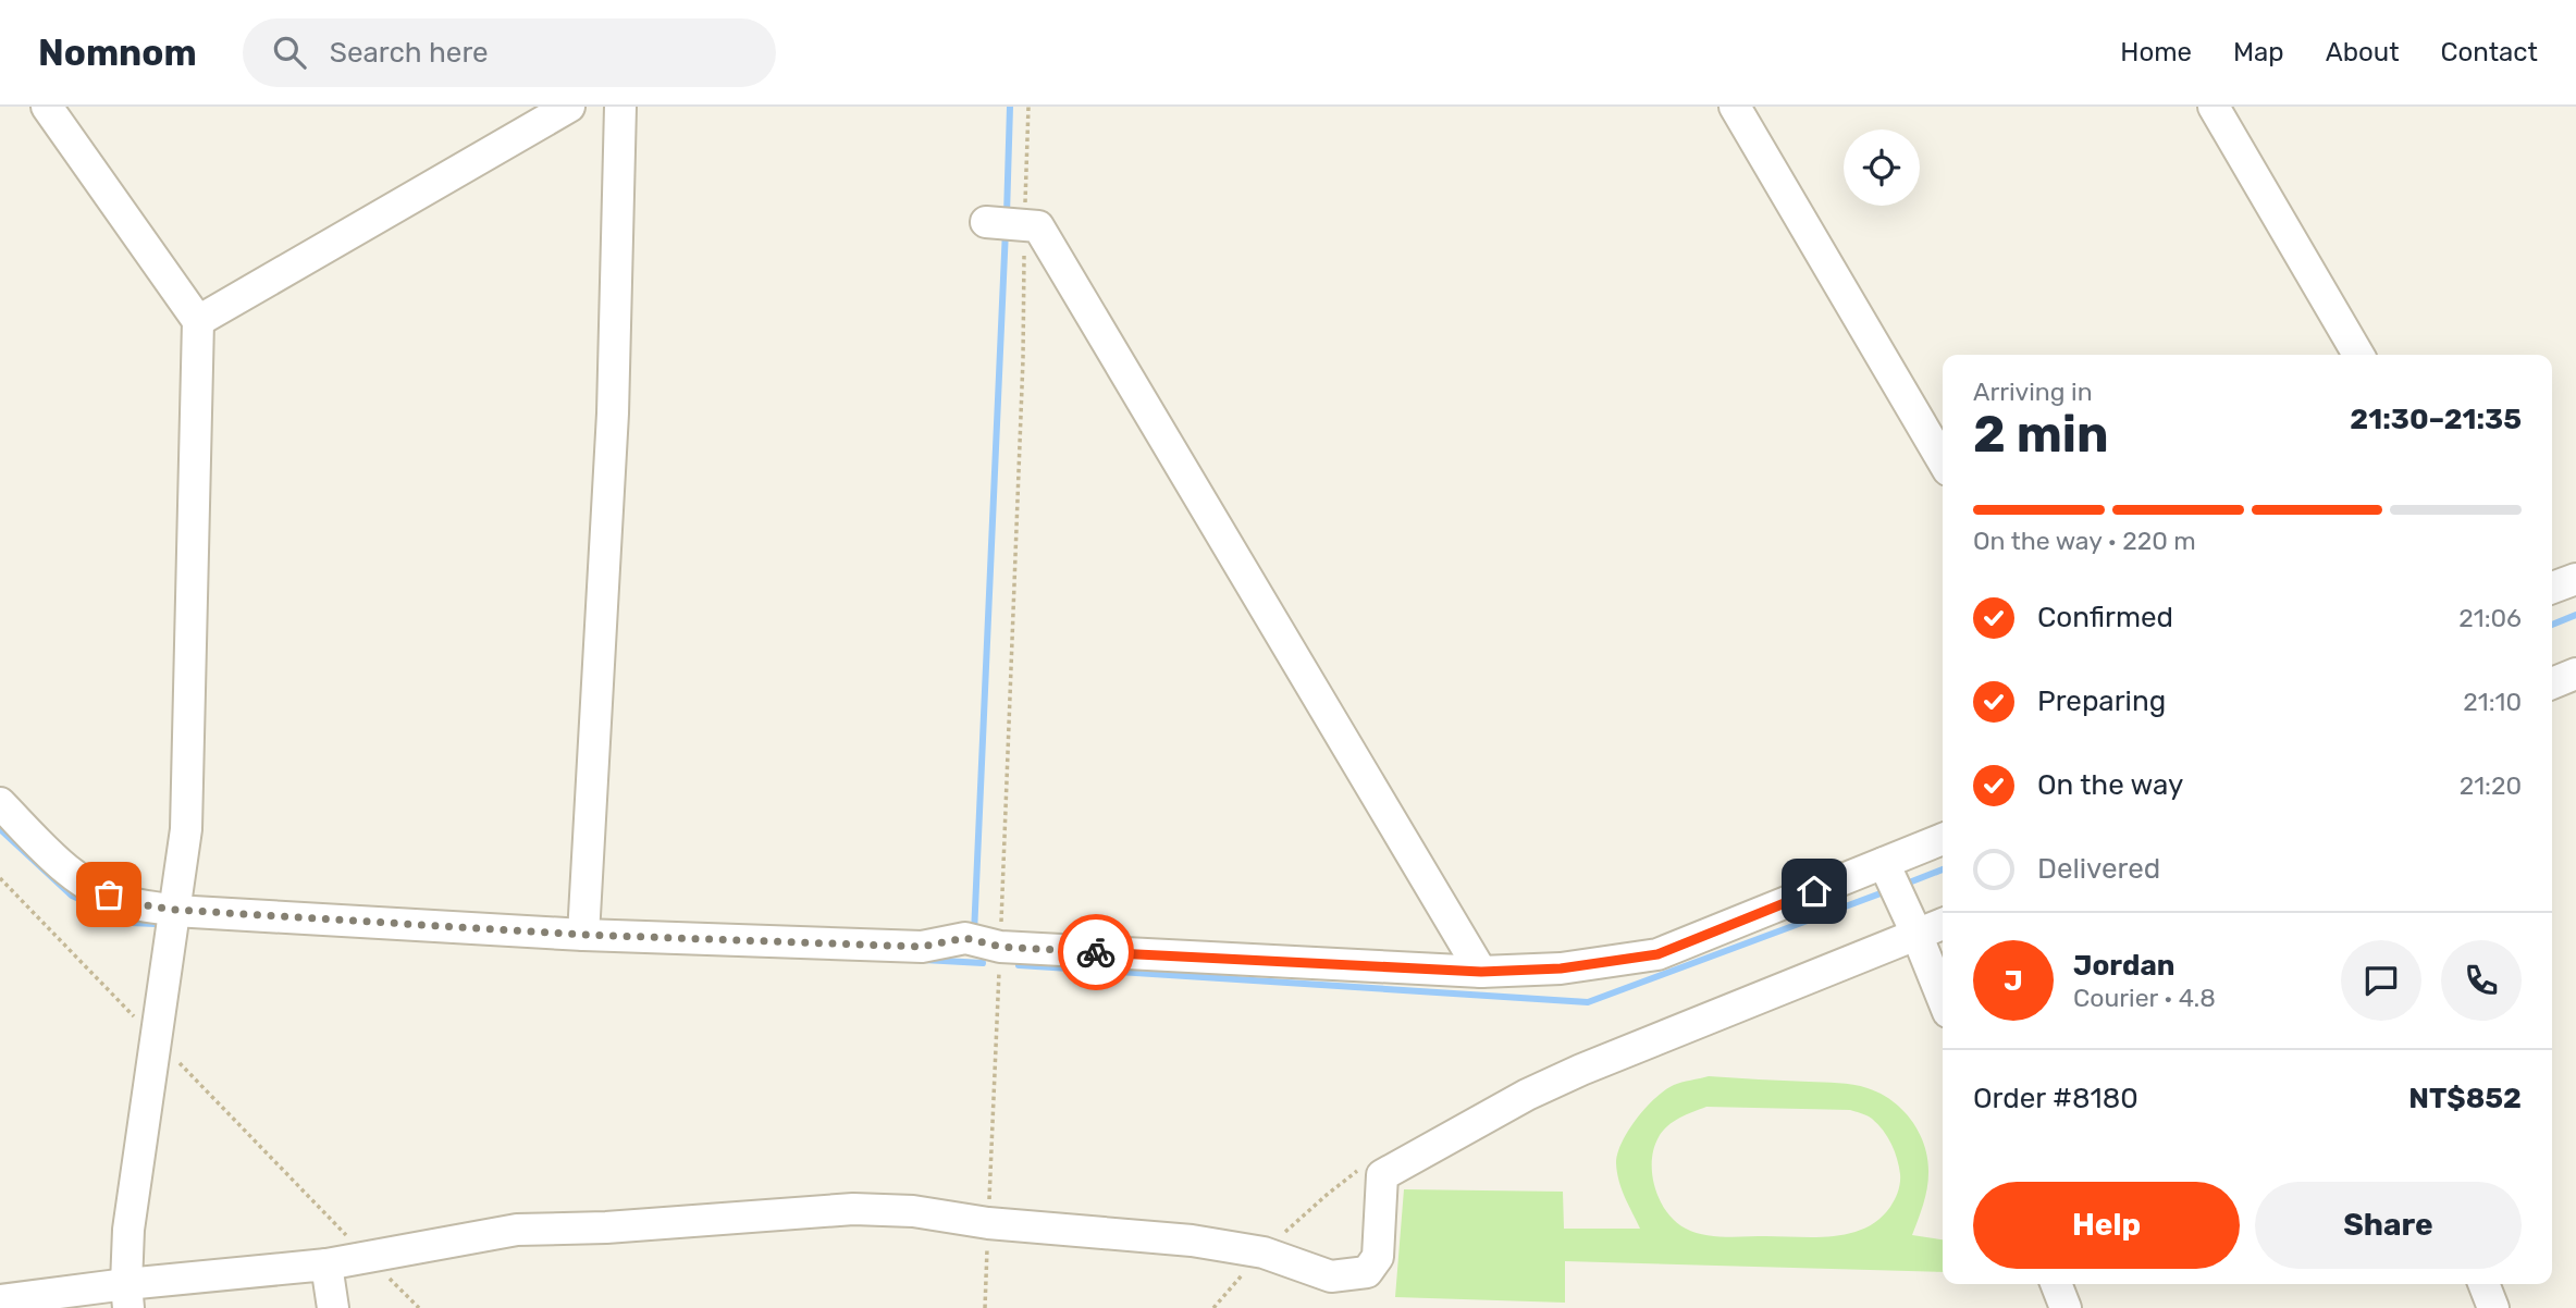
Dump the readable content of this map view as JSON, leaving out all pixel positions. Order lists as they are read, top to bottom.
{
  "page": {
    "header": "Nomnom",
    "search": "Search here",
    "nav": [
      "Home",
      "Map",
      "About",
      "Contact"
    ],
    "heading": ["2 min", "Arriving in", "21:30–21:35"],
    "panel": [
      "Jordan",
      "Courier · 4.8",
      "Order #8180",
      "NT$852"
    ],
    "bar": "On the way · 220 m",
    "list": [
      ["Confirmed", "21:06"],
      ["Preparing", "21:10"],
      ["On the way", "21:20"],
      "Delivered"
    ],
    "round": "J",
    "buttons": ["Help", "Share"]
  }
}
